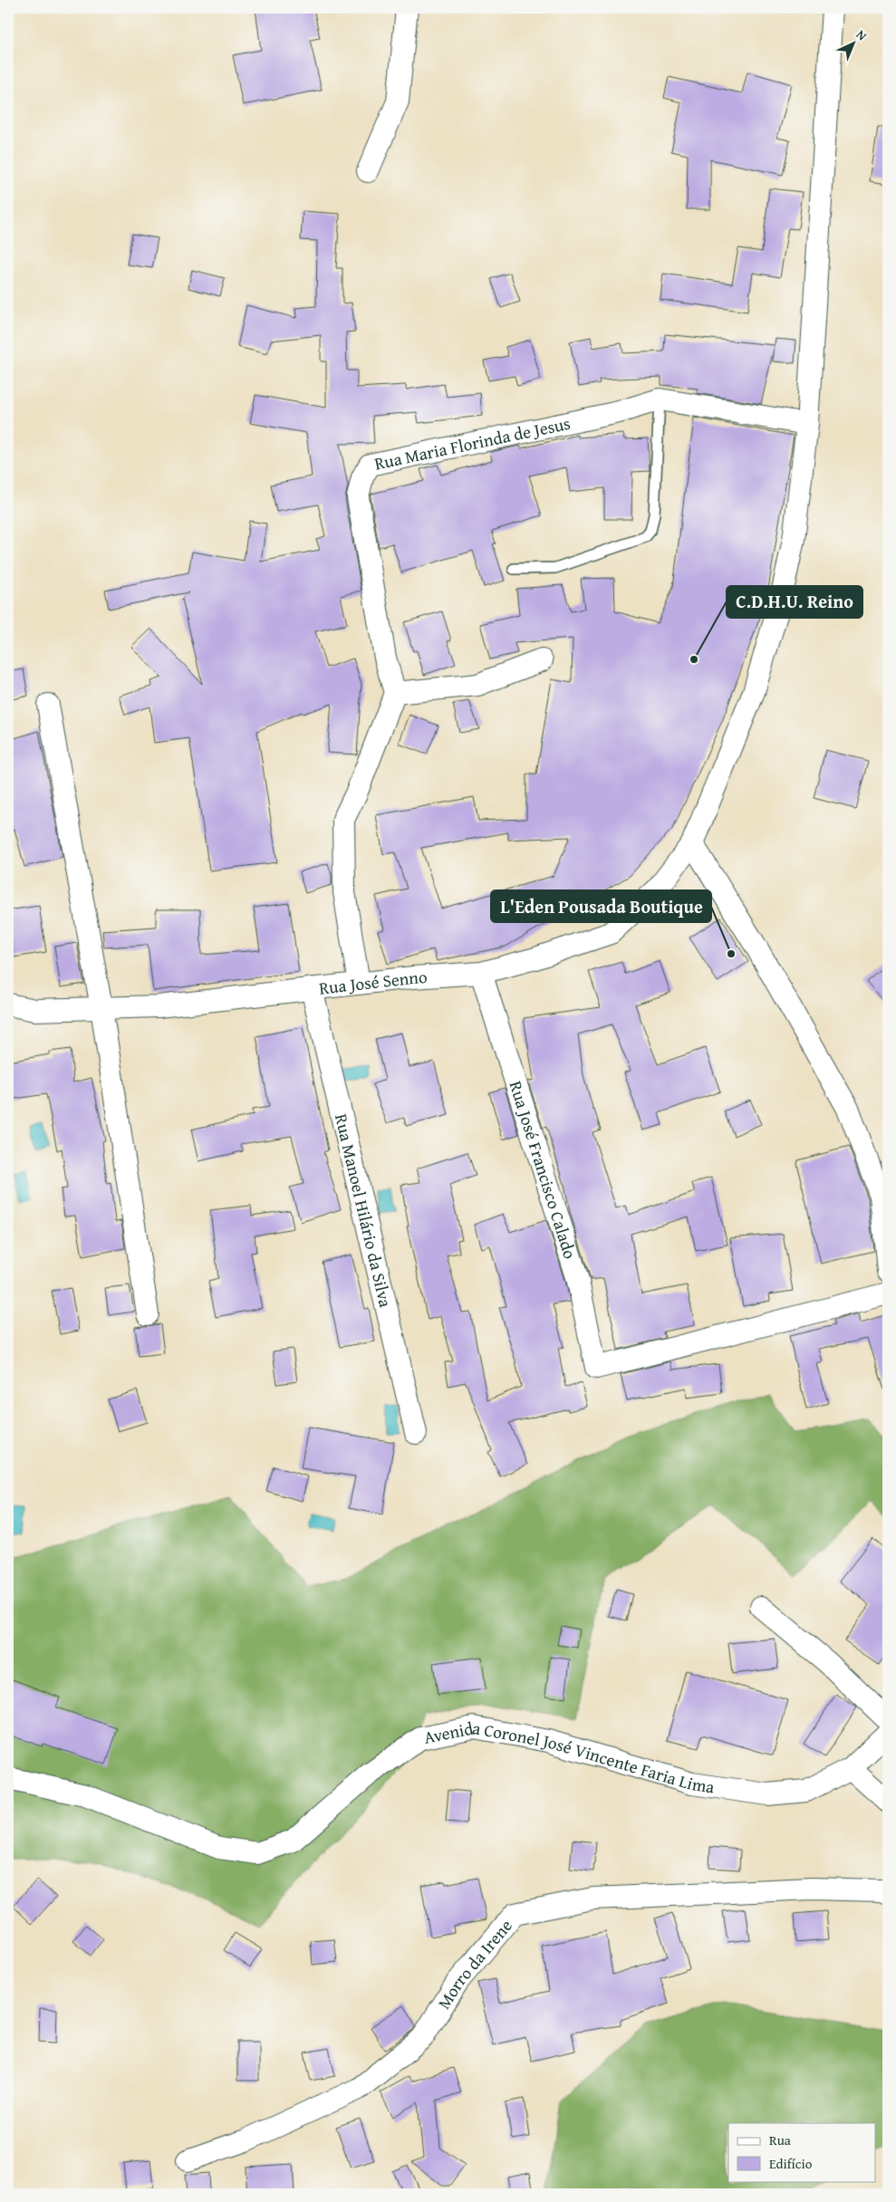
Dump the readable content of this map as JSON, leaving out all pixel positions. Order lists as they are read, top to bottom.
{
  "streets": {
    "street": [
      "Rua Maria Florinda de Jesus",
      "Rua José Senno",
      "Rua José Francisco Calado",
      "Rua Manoel Hilário da Silva",
      "Avenida Coronel José Vincente Faria Lima",
      "Morro da Irene"
    ]
  },
  "crossings": [
    ["Rua Maria Florinda de Jesus", "Rua José Senno"],
    ["Rua José Senno", "Rua José Francisco Calado"],
    ["Rua José Senno", "Rua Manoel Hilário da Silva"]
  ],
  "places": ["C.D.H.U. Reino", "L'Eden Pousada Boutique"],
  "legend": ["Rua", "Edifício"],
  "north": "top right"
}
